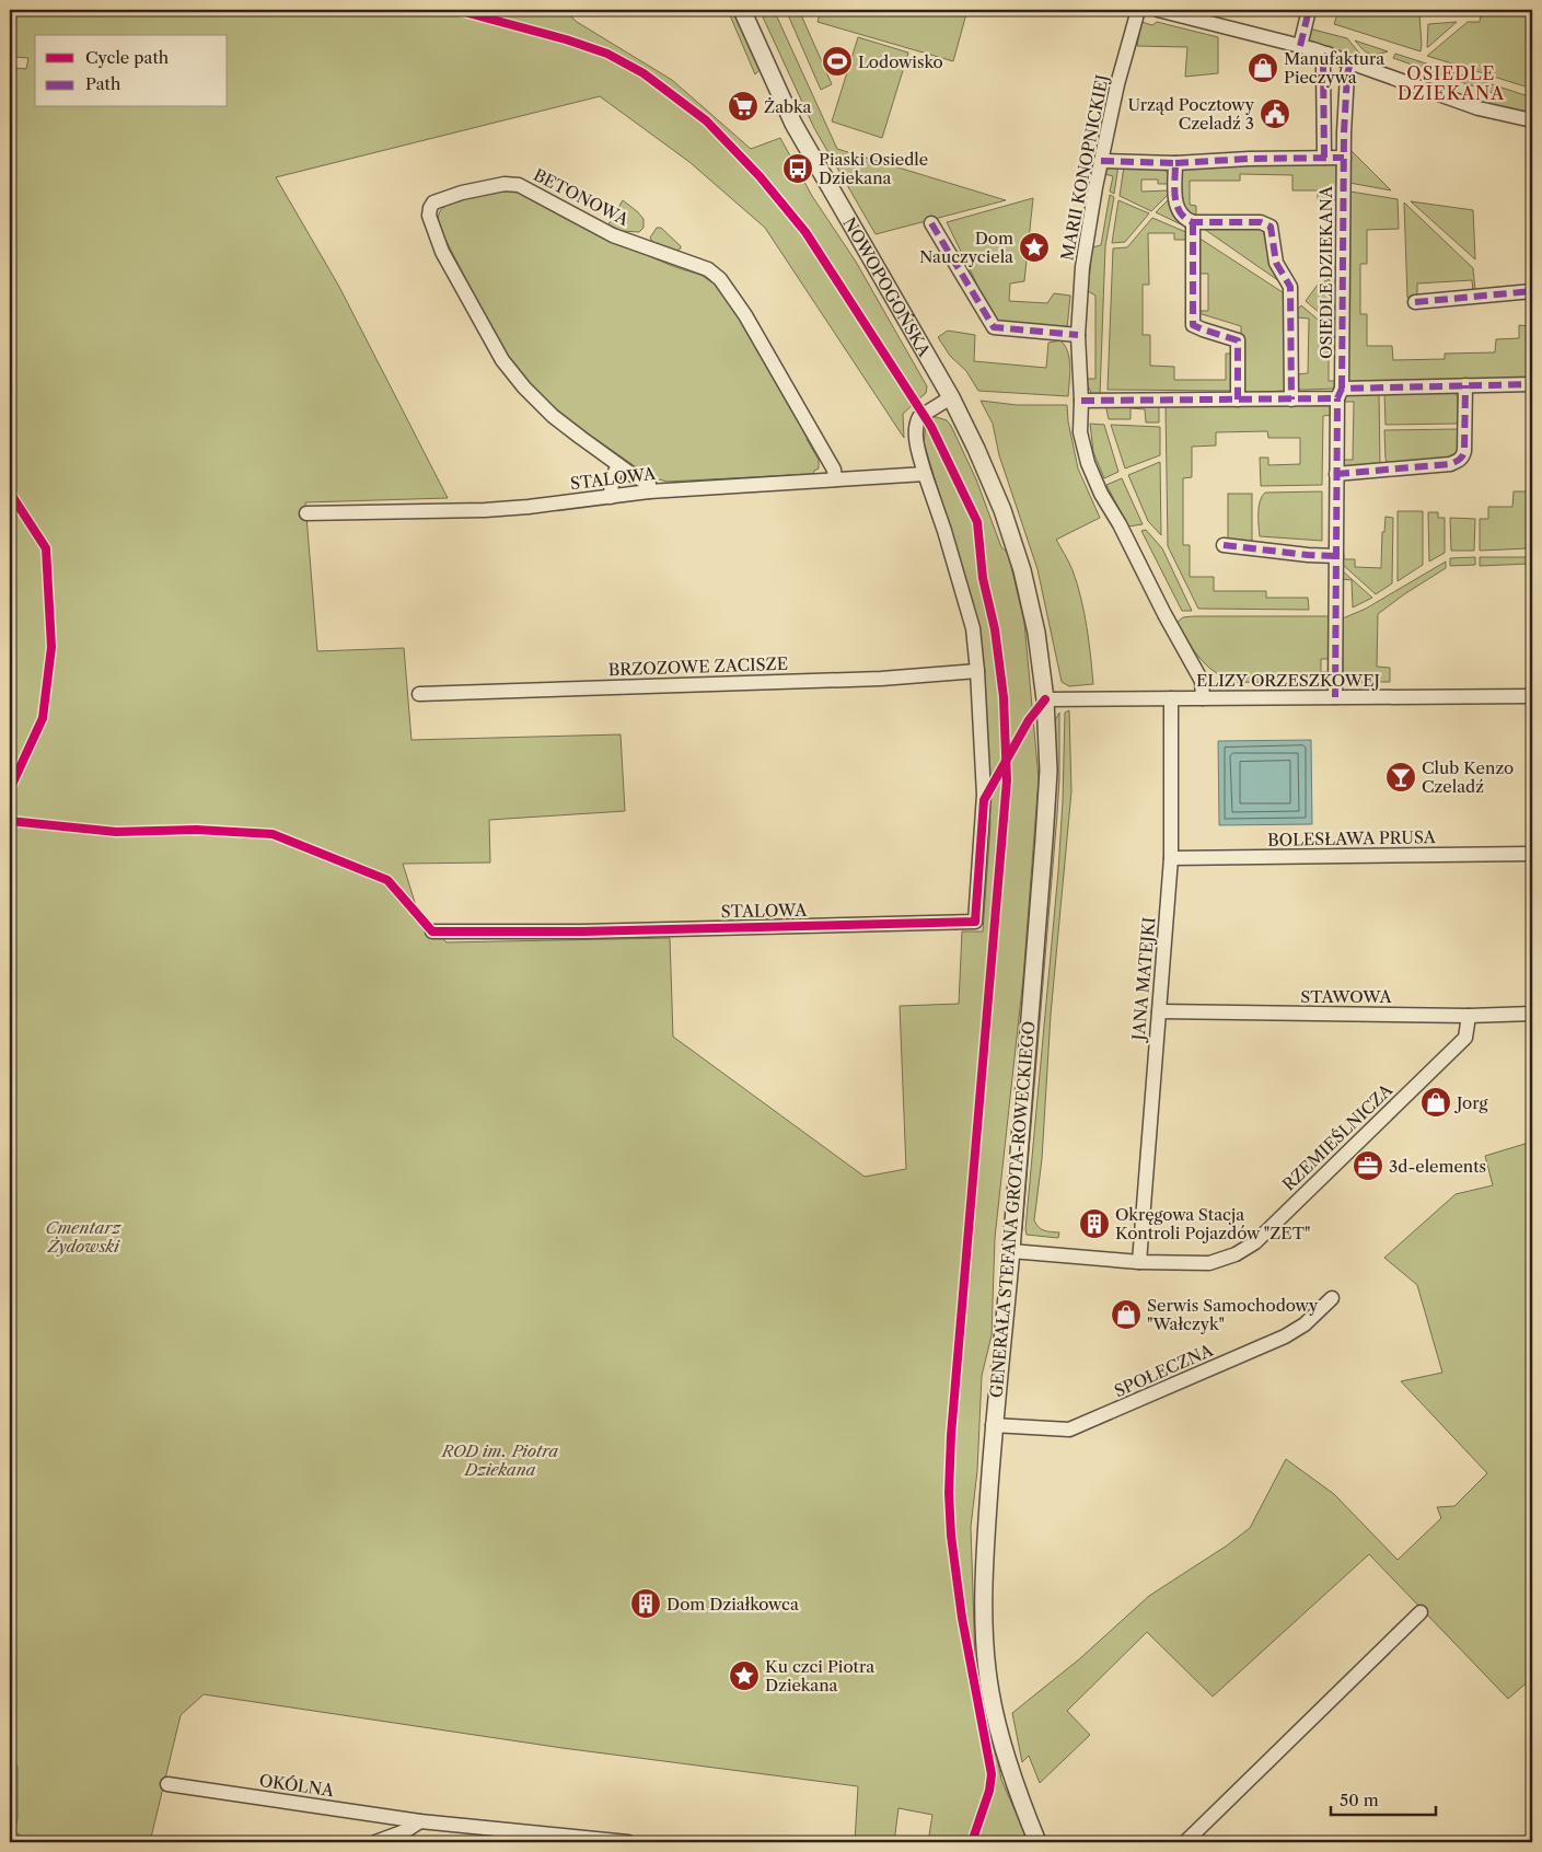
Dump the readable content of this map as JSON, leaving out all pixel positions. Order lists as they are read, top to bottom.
{
  "streets": {
    "street": [
      "MARII KONOPNICKIEJ",
      "BETONOWA",
      "OSIEDLE DZIEKANA",
      "NOWOPOGOŃSKA",
      "STALOWA",
      "BRZOZOWE ZACISZE",
      "ELIZY ORZESZKOWEJ",
      "BOLESŁAWA PRUSA",
      "JANA MATEJKI",
      "STAWOWA",
      "RZEMIEŚLNICZA",
      "GENERAŁA STEFANA GROTA-ROWECKIEGO",
      "SPOŁECZNA",
      "OKÓLNA"
    ]
  },
  "crossings": [
    ["MARII KONOPNICKIEJ", "ELIZY ORZESZKOWEJ"],
    ["BETONOWA", "STALOWA"],
    ["OSIEDLE DZIEKANA", "ELIZY ORZESZKOWEJ"],
    ["NOWOPOGOŃSKA", "GENERAŁA STEFANA GROTA-ROWECKIEGO"],
    ["STALOWA", "BRZOZOWE ZACISZE"],
    ["ELIZY ORZESZKOWEJ", "JANA MATEJKI"],
    ["ELIZY ORZESZKOWEJ", "GENERAŁA STEFANA GROTA-ROWECKIEGO"],
    ["BOLESŁAWA PRUSA", "JANA MATEJKI"],
    ["JANA MATEJKI", "STAWOWA"],
    ["JANA MATEJKI", "RZEMIEŚLNICZA"],
    ["STAWOWA", "RZEMIEŚLNICZA"],
    ["RZEMIEŚLNICZA", "GENERAŁA STEFANA GROTA-ROWECKIEGO"],
    ["GENERAŁA STEFANA GROTA-ROWECKIEGO", "SPOŁECZNA"]
  ],
  "districts": ["OSIEDLE DZIEKANA"],
  "parks": ["Cmentarz Żydowski", "ROD im. Piotra Dziekana"],
  "places": {
    "sports": ["Lodowisko"],
    "shop": ["Manufaktura Pieczywa", "Jorg", "Serwis Samochodowy \"Wałczyk\""],
    "supermarket": ["Żabka"],
    "public building": ["Urząd Pocztowy Czeladź 3"],
    "bus stop": ["Piaski Osiedle Dziekana"],
    "place": ["Dom Nauczyciela", "Ku czci Piotra Dziekana"],
    "bar": ["Club Kenzo Czeladź"],
    "office": ["3d-elements"],
    "building": ["Okręgowa Stacja Kontroli Pojazdów \"ZET\"", "Dom Działkowca"]
  },
  "legend": ["Cycle path", "Path"],
  "scale_bar": "50 m"
}
